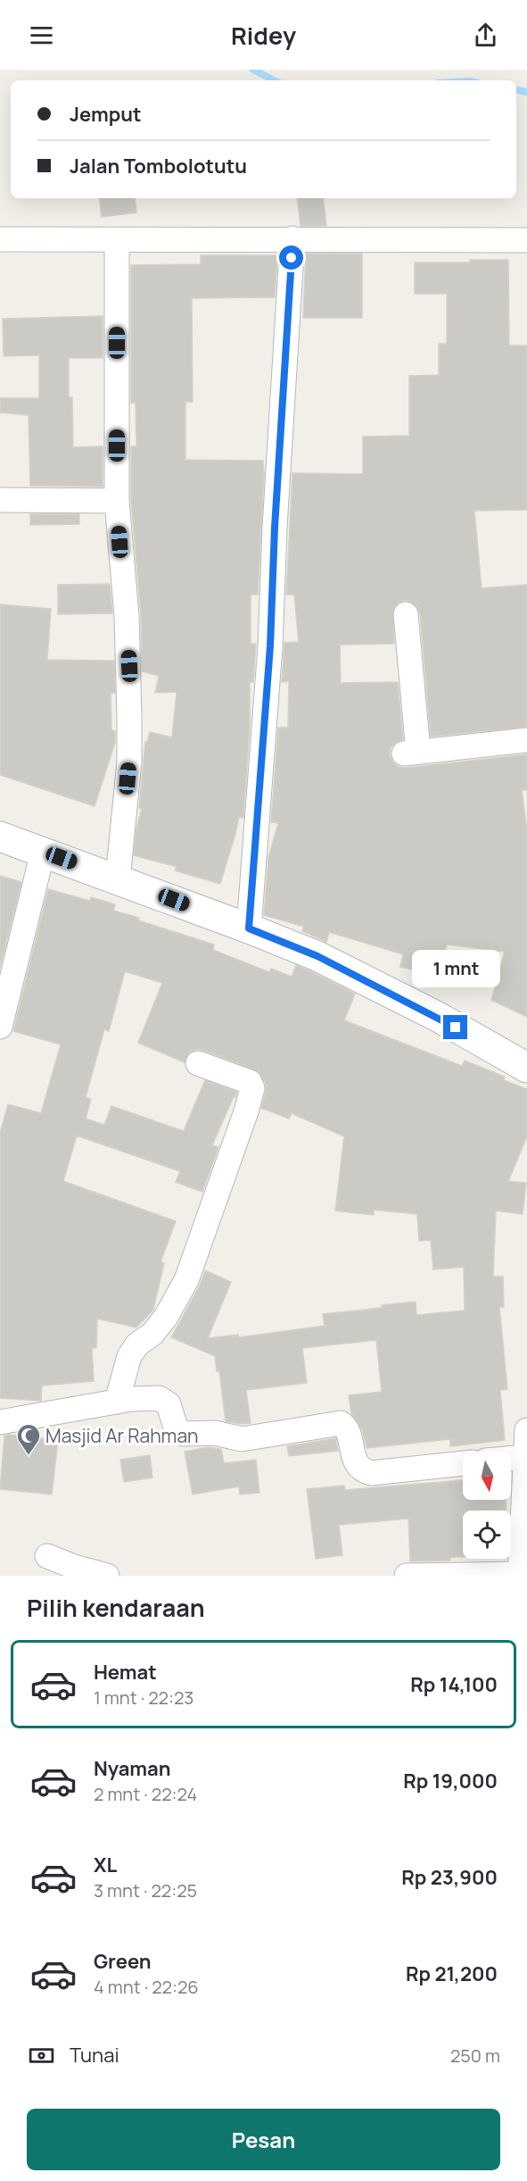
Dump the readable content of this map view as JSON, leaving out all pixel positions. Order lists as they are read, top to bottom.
{
  "places": {
    "mosque": ["Masjid Ar Rahman"]
  },
  "north": "bottom",
  "page": {
    "header": "Ridey",
    "banner": ["Jemput", "Jalan Tombolotutu"],
    "bubble": "1 mnt",
    "heading": "Pilih kendaraan",
    "list": [
      {
        "name": "Hemat",
        "note": "1 mnt · 22:23",
        "value": "Rp 14,100"
      },
      {
        "name": "Nyaman",
        "note": "2 mnt · 22:24",
        "value": "Rp 19,000"
      },
      {
        "name": "XL",
        "note": "3 mnt · 22:25",
        "value": "Rp 23,900"
      },
      {
        "name": "Green",
        "note": "4 mnt · 22:26",
        "value": "Rp 21,200"
      }
    ],
    "pay": ["Tunai", "250 m"],
    "buttons": "Pesan"
  }
}
